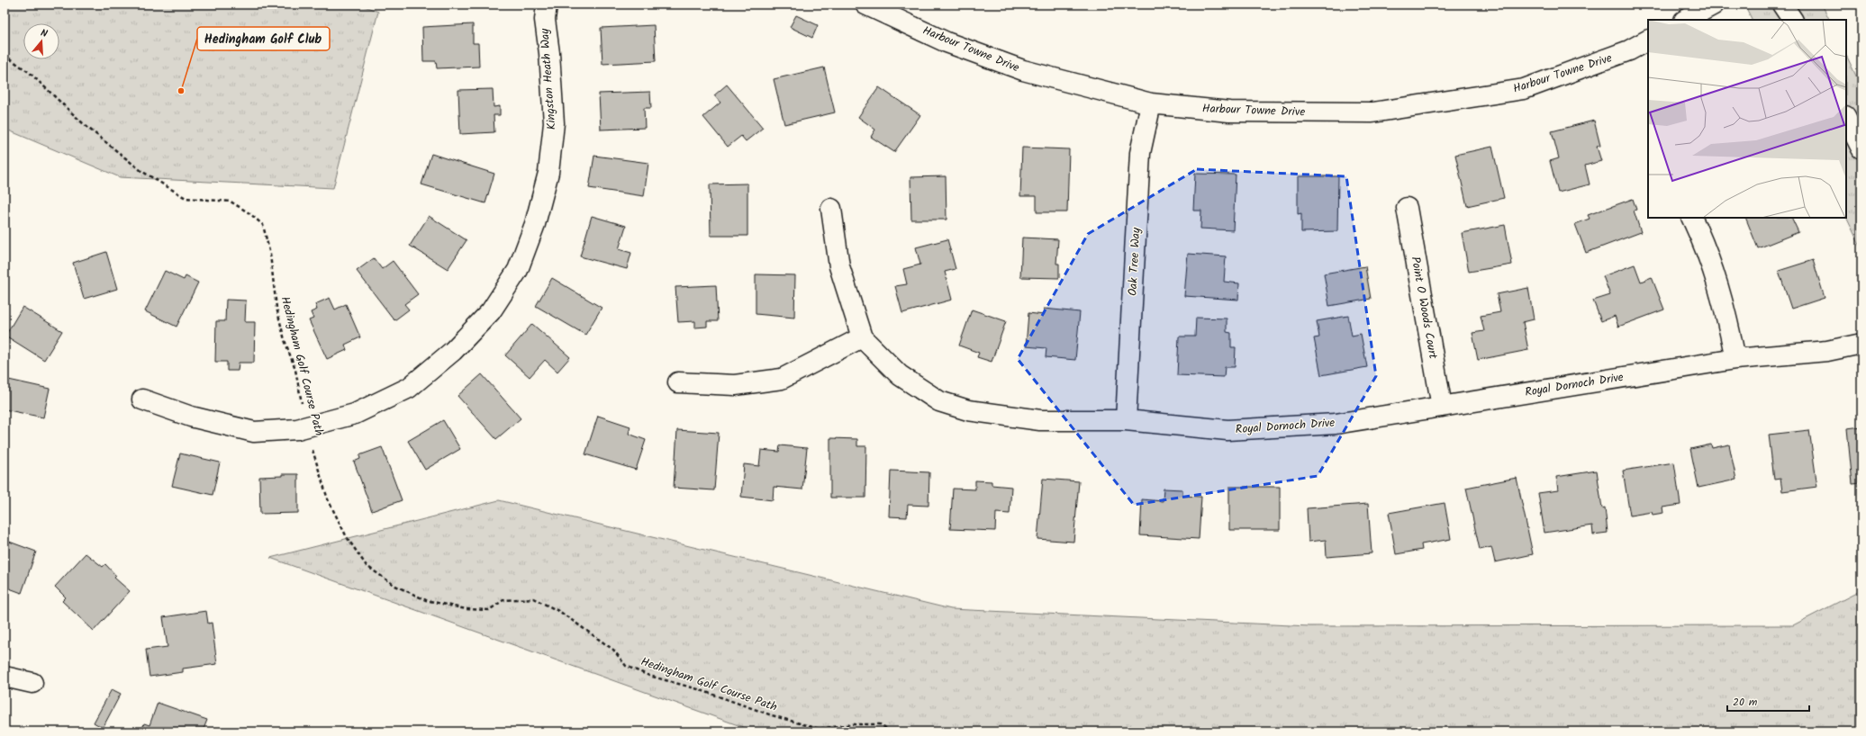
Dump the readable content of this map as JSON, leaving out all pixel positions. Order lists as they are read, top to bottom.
{
  "streets": {
    "street": [
      "Harbour Towne Drive",
      "Kingston Heath Way",
      "Oak Tree Way",
      "Point O Woods Court",
      "Royal Dornoch Drive"
    ],
    "path": ["Hedingham Golf Course Path"]
  },
  "crossings": [
    ["Harbour Towne Drive", "Oak Tree Way"],
    ["Kingston Heath Way", "Hedingham Golf Course Path"],
    ["Oak Tree Way", "Royal Dornoch Drive"],
    ["Point O Woods Court", "Royal Dornoch Drive"]
  ],
  "places": ["Hedingham Golf Club"],
  "scale_bar": "20 m",
  "north": "top"
}
